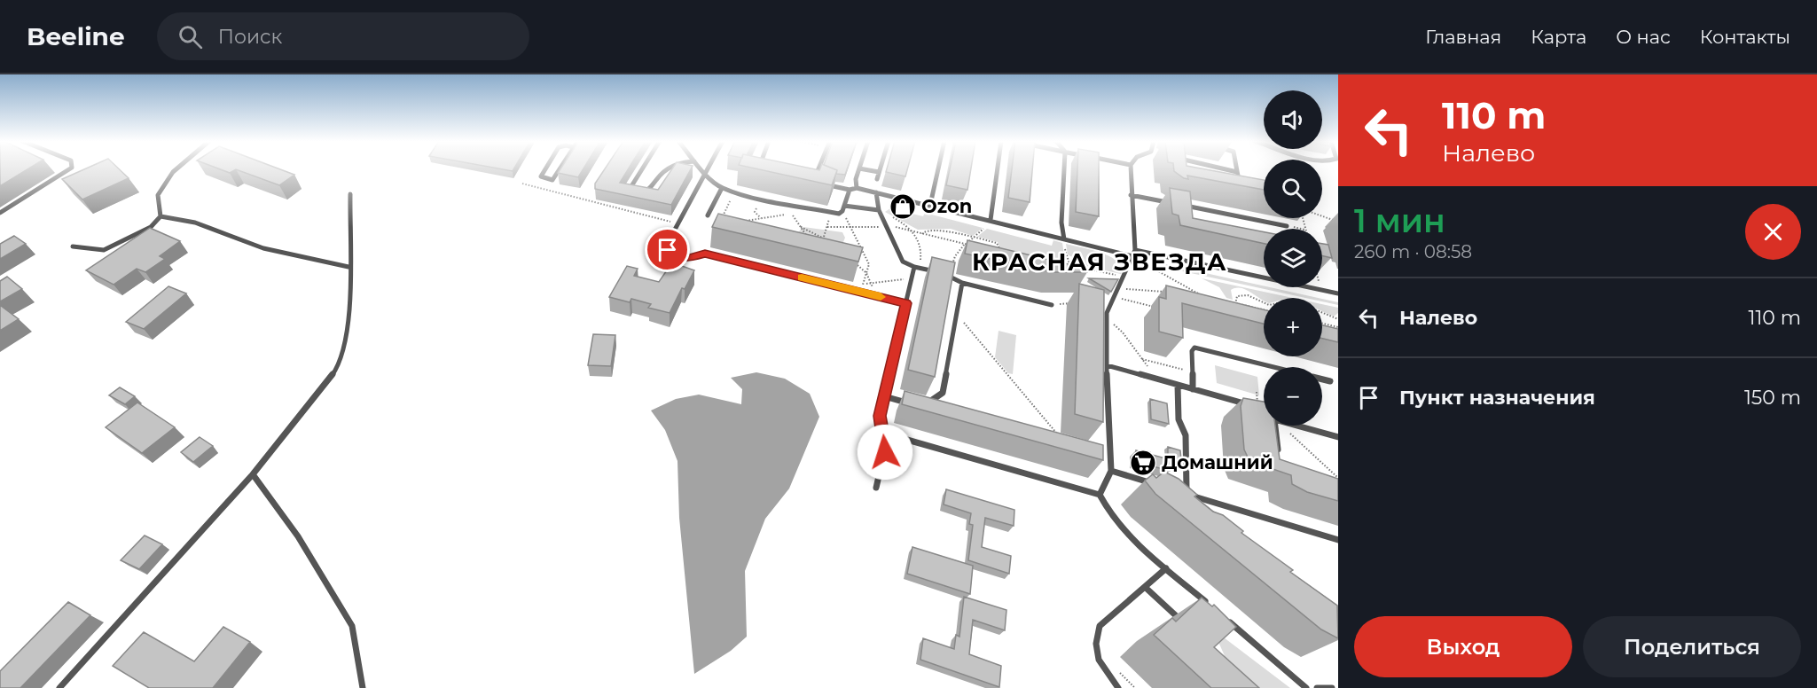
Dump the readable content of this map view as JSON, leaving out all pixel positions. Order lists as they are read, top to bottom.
{
  "districts": ["КРАСНАЯ ЗВЕЗДА"],
  "places": {
    "shop": ["Ozon"],
    "supermarket": ["Домашний"]
  },
  "page": {
    "header": "Beeline",
    "search": "Поиск",
    "nav": [
      "Главная",
      "Карта",
      "О нас",
      "Контакты"
    ],
    "turn": ["110 m", "Налево"],
    "map_buttons": ["+", "−"],
    "heading": ["1 мин", "260 m · 08:58"],
    "list": [
      {
        "name": "Налево",
        "value": "110 m"
      },
      {
        "name": "Пункт назначения",
        "value": "150 m"
      }
    ],
    "buttons": ["Выход", "Поделиться"]
  }
}
